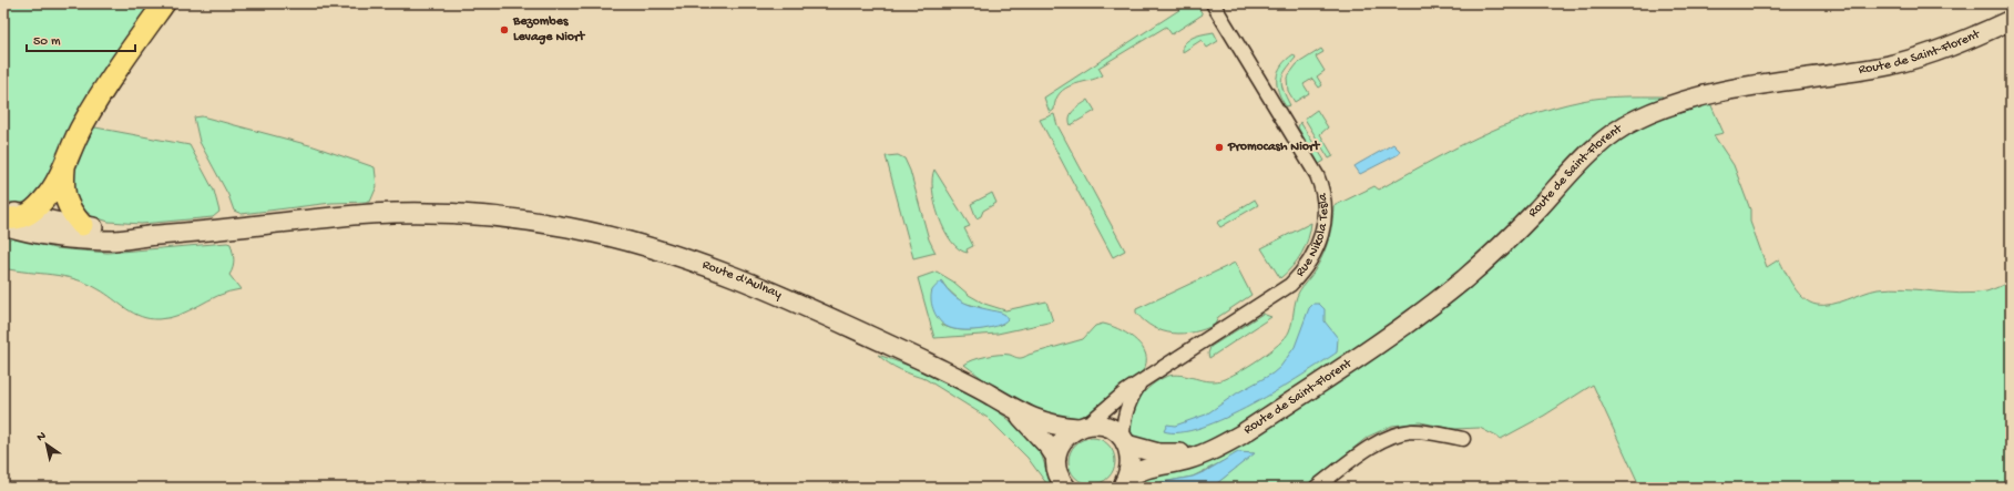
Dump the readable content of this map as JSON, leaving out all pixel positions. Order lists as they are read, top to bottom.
{
  "streets": {
    "street": ["Route de Saint-Florent", "Rue Nikola Tesla", "Route d'Aulnay"]
  },
  "crossings": [
    ["Route de Saint-Florent", "Rue Nikola Tesla"],
    ["Route de Saint-Florent", "Route d'Aulnay"],
    ["Rue Nikola Tesla", "Route d'Aulnay"]
  ],
  "places": ["Bezombes Levage Niort", "Promocash Niort"],
  "scale_bar": "50 m",
  "north": "top left"
}
